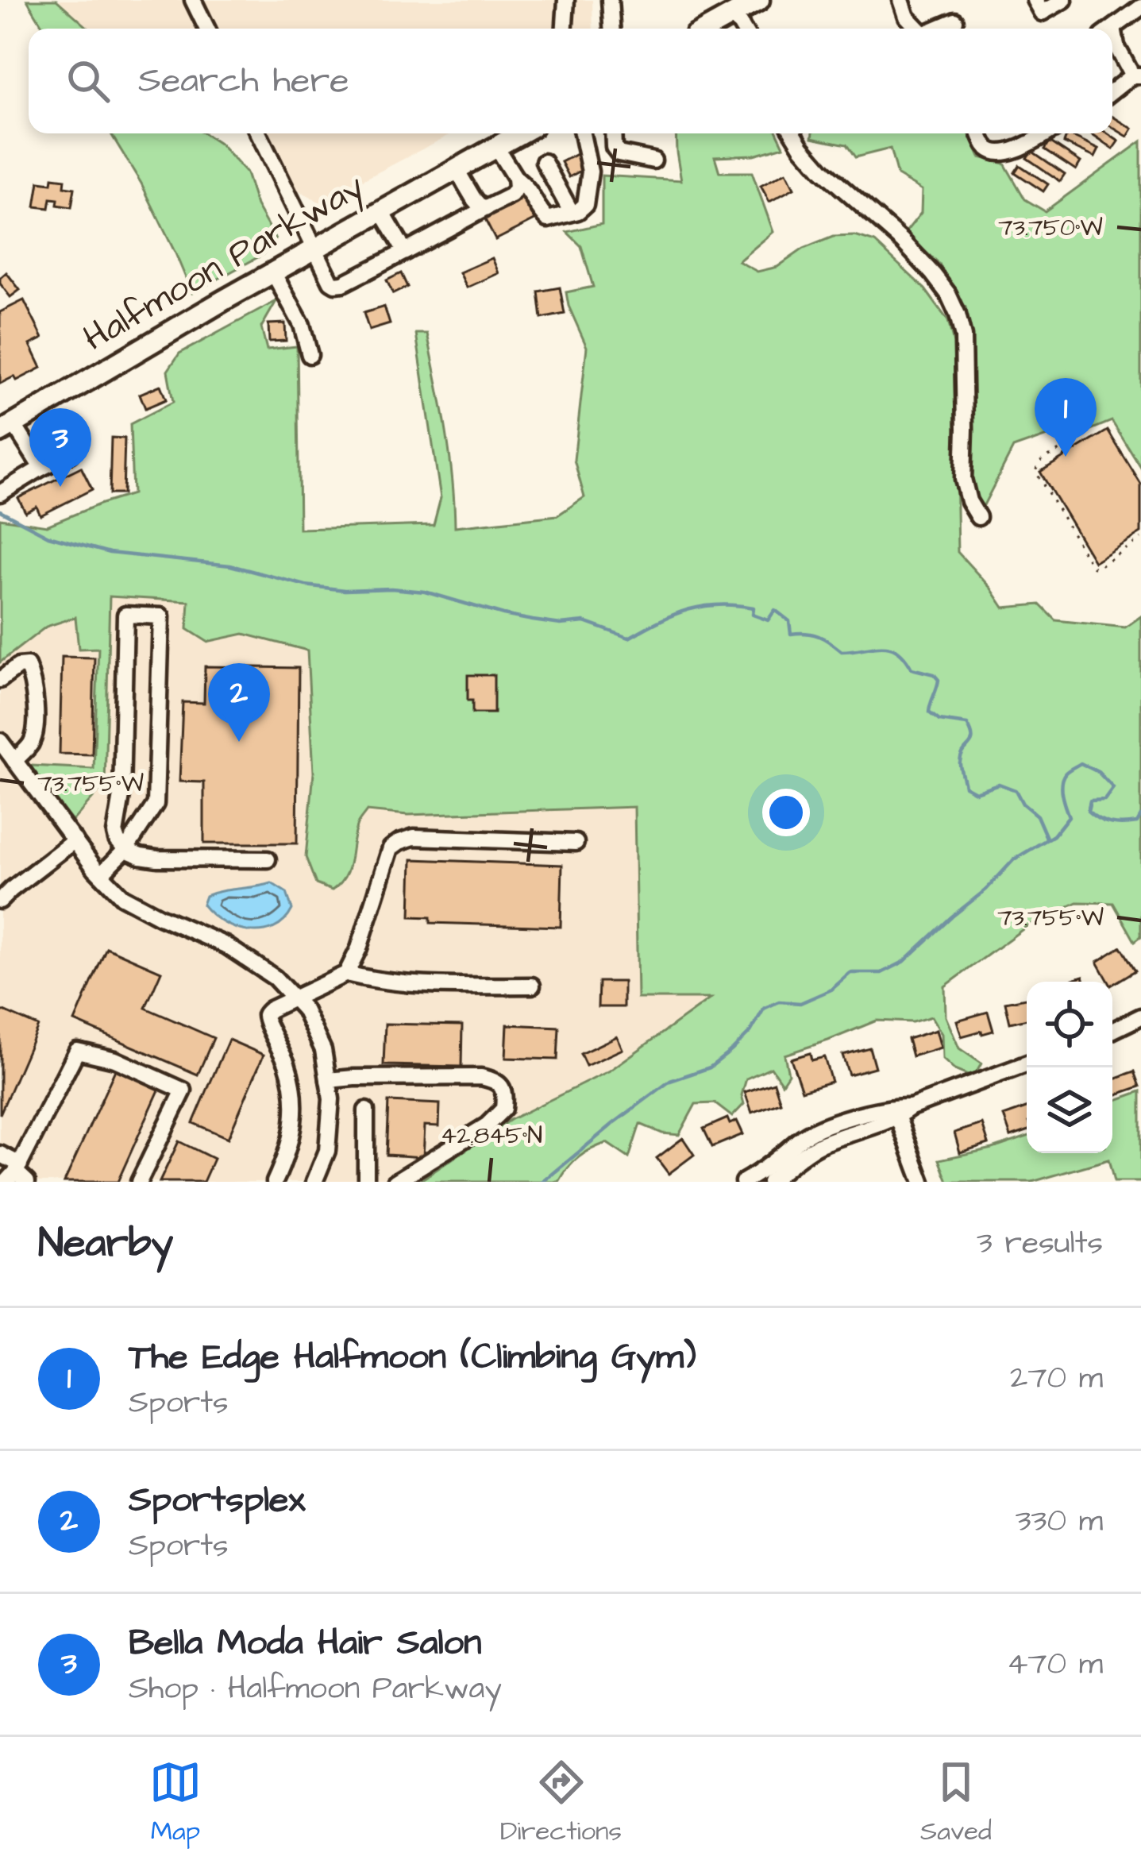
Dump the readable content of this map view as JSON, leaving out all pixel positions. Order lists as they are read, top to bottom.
{
  "streets": {
    "main road": ["Halfmoon Parkway"]
  },
  "page": {
    "search": "Search here",
    "pins": ["1", "3", "2"],
    "heading": ["Nearby", "3 results"],
    "list": [
      {
        "mark": "1",
        "name": "The Edge Halfmoon (Climbing Gym)",
        "note": "Sports",
        "value": "270 m"
      },
      {
        "mark": "2",
        "name": "Sportsplex",
        "note": "Sports",
        "value": "330 m"
      },
      {
        "mark": "3",
        "name": "Bella Moda Hair Salon",
        "note": "Shop · Halfmoon Parkway",
        "value": "470 m"
      }
    ],
    "nav": ["Map", "Directions", "Saved"]
  },
  "coordinates": ["73.750°W", "73.755°W", "42.845°N"]
}
